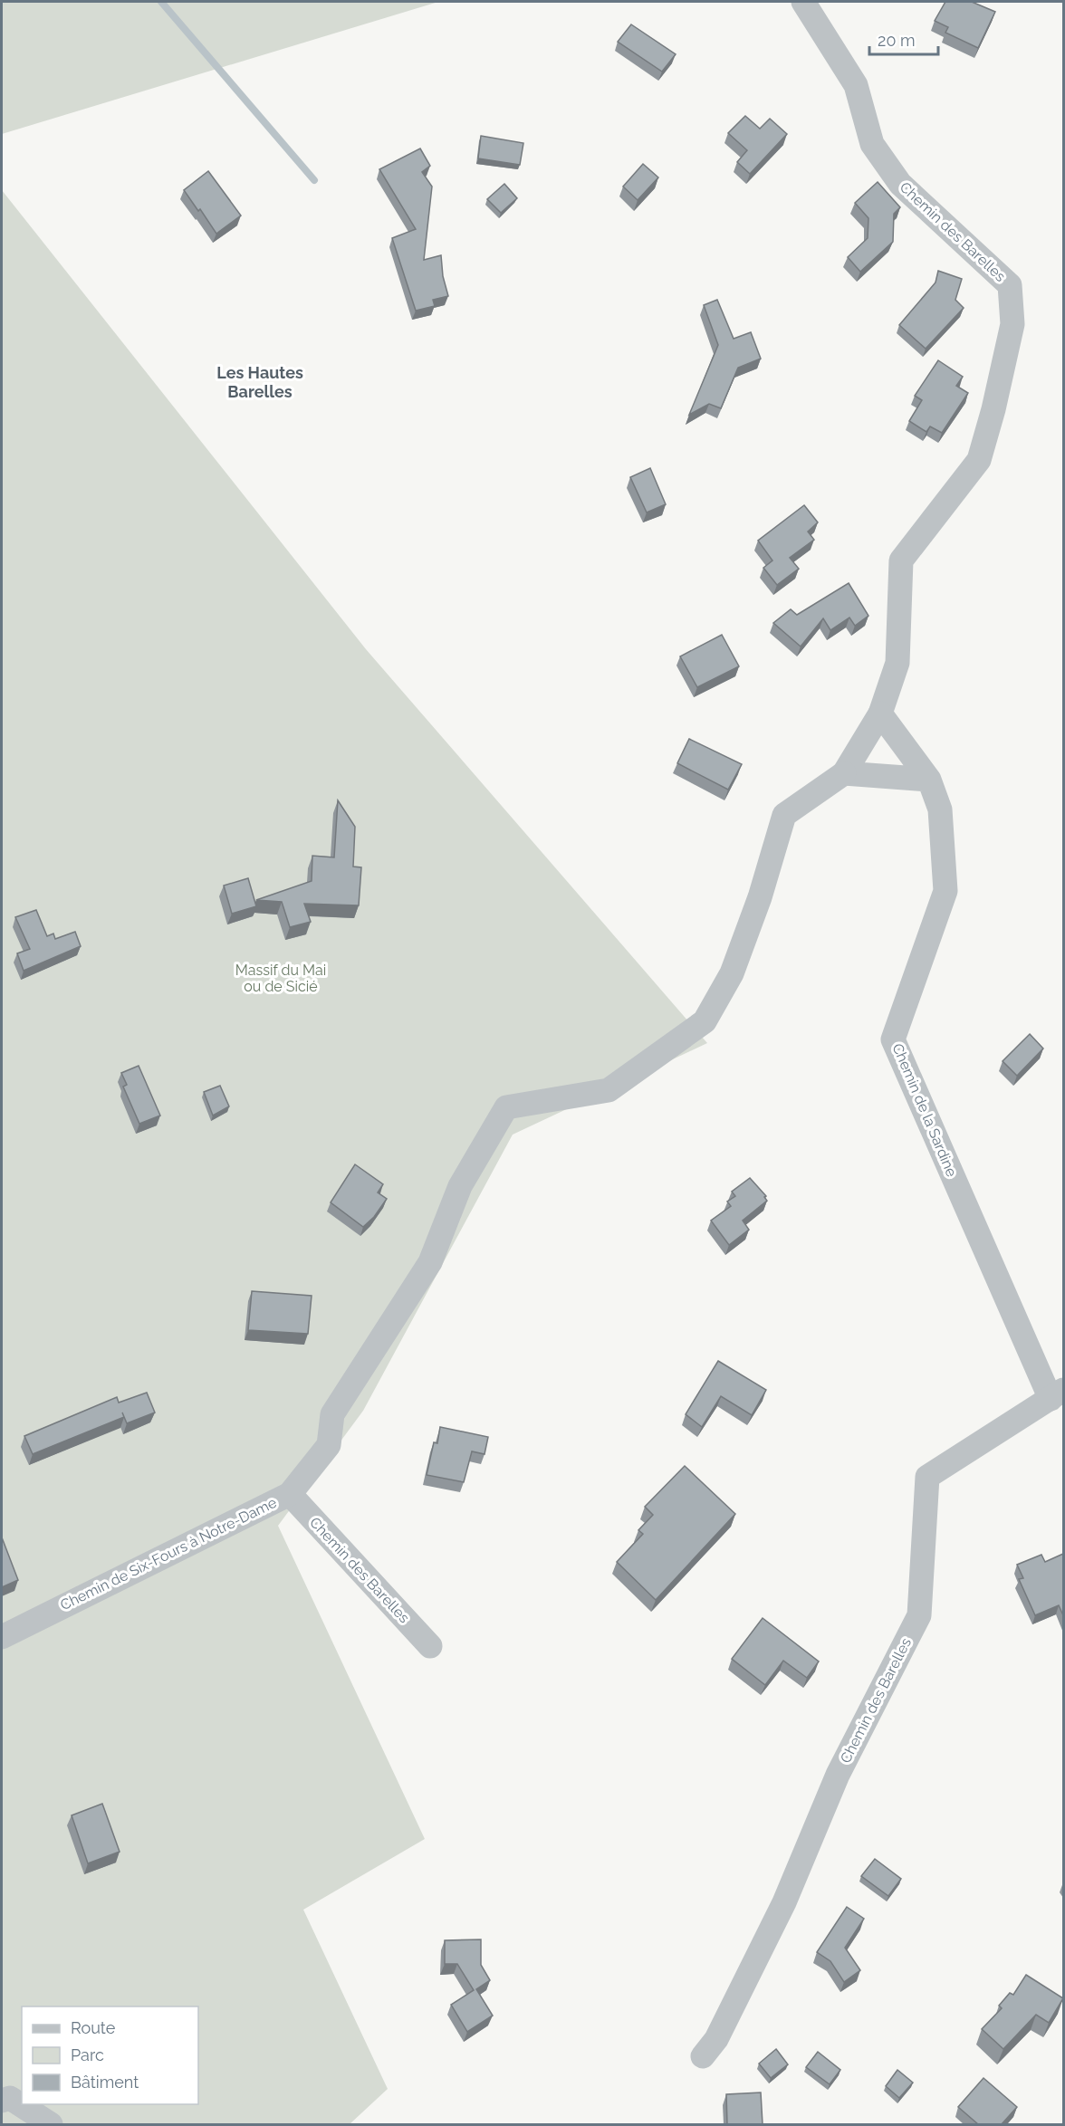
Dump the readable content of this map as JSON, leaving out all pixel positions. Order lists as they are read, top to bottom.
{
  "streets": {
    "street": ["Chemin des Barelles", "Chemin de la Sardine", "Chemin de Six-Fours à Notre-Dame"]
  },
  "crossings": [
    ["Chemin des Barelles", "Chemin de la Sardine"],
    ["Chemin des Barelles", "Chemin de Six-Fours à Notre-Dame"]
  ],
  "districts": ["Les Hautes Barelles"],
  "parks": ["Massif du Mai ou de Sicié"],
  "legend": ["Route", "Parc", "Bâtiment"],
  "scale_bar": "20 m"
}
